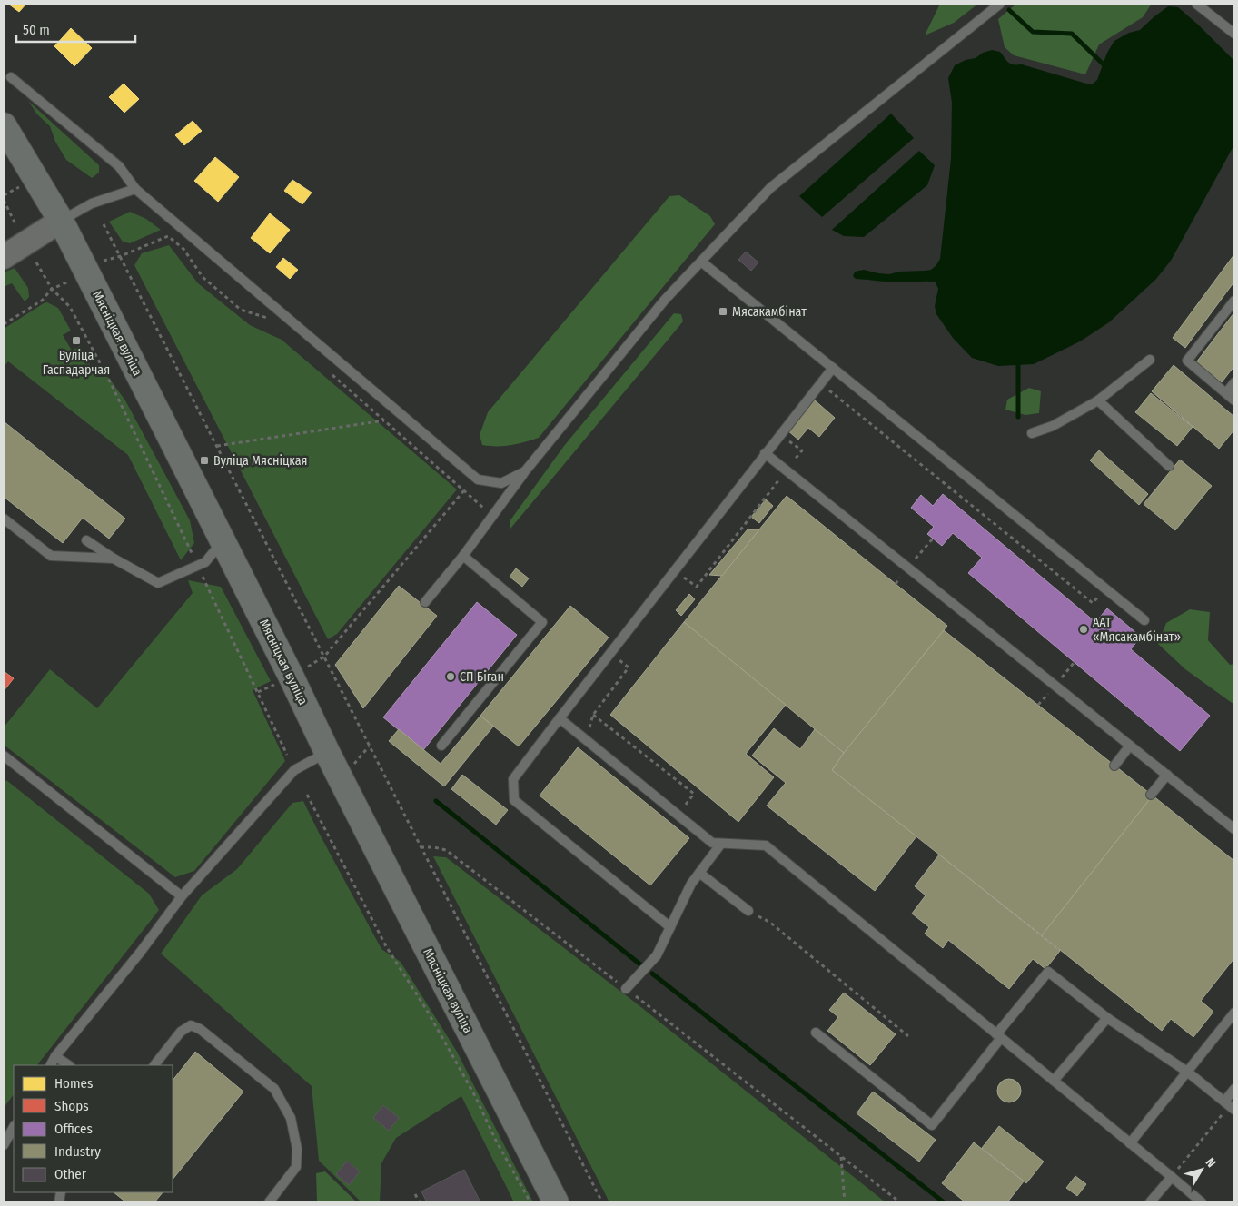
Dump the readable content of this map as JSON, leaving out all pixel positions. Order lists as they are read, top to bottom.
{
  "streets": {
    "main road": ["Мясніцкая вуліца"]
  },
  "places": {
    "transit": ["Мясакамбінат", "Вуліца Гаспадарчая", "Вуліца Мясніцкая"],
    "other": ["ААТ «Мясакамбінат»", "СП Біган"]
  },
  "legend": [
    "Homes",
    "Shops",
    "Offices",
    "Industry",
    "Other"
  ],
  "scale_bar": "50 m",
  "north": "top right"
}
